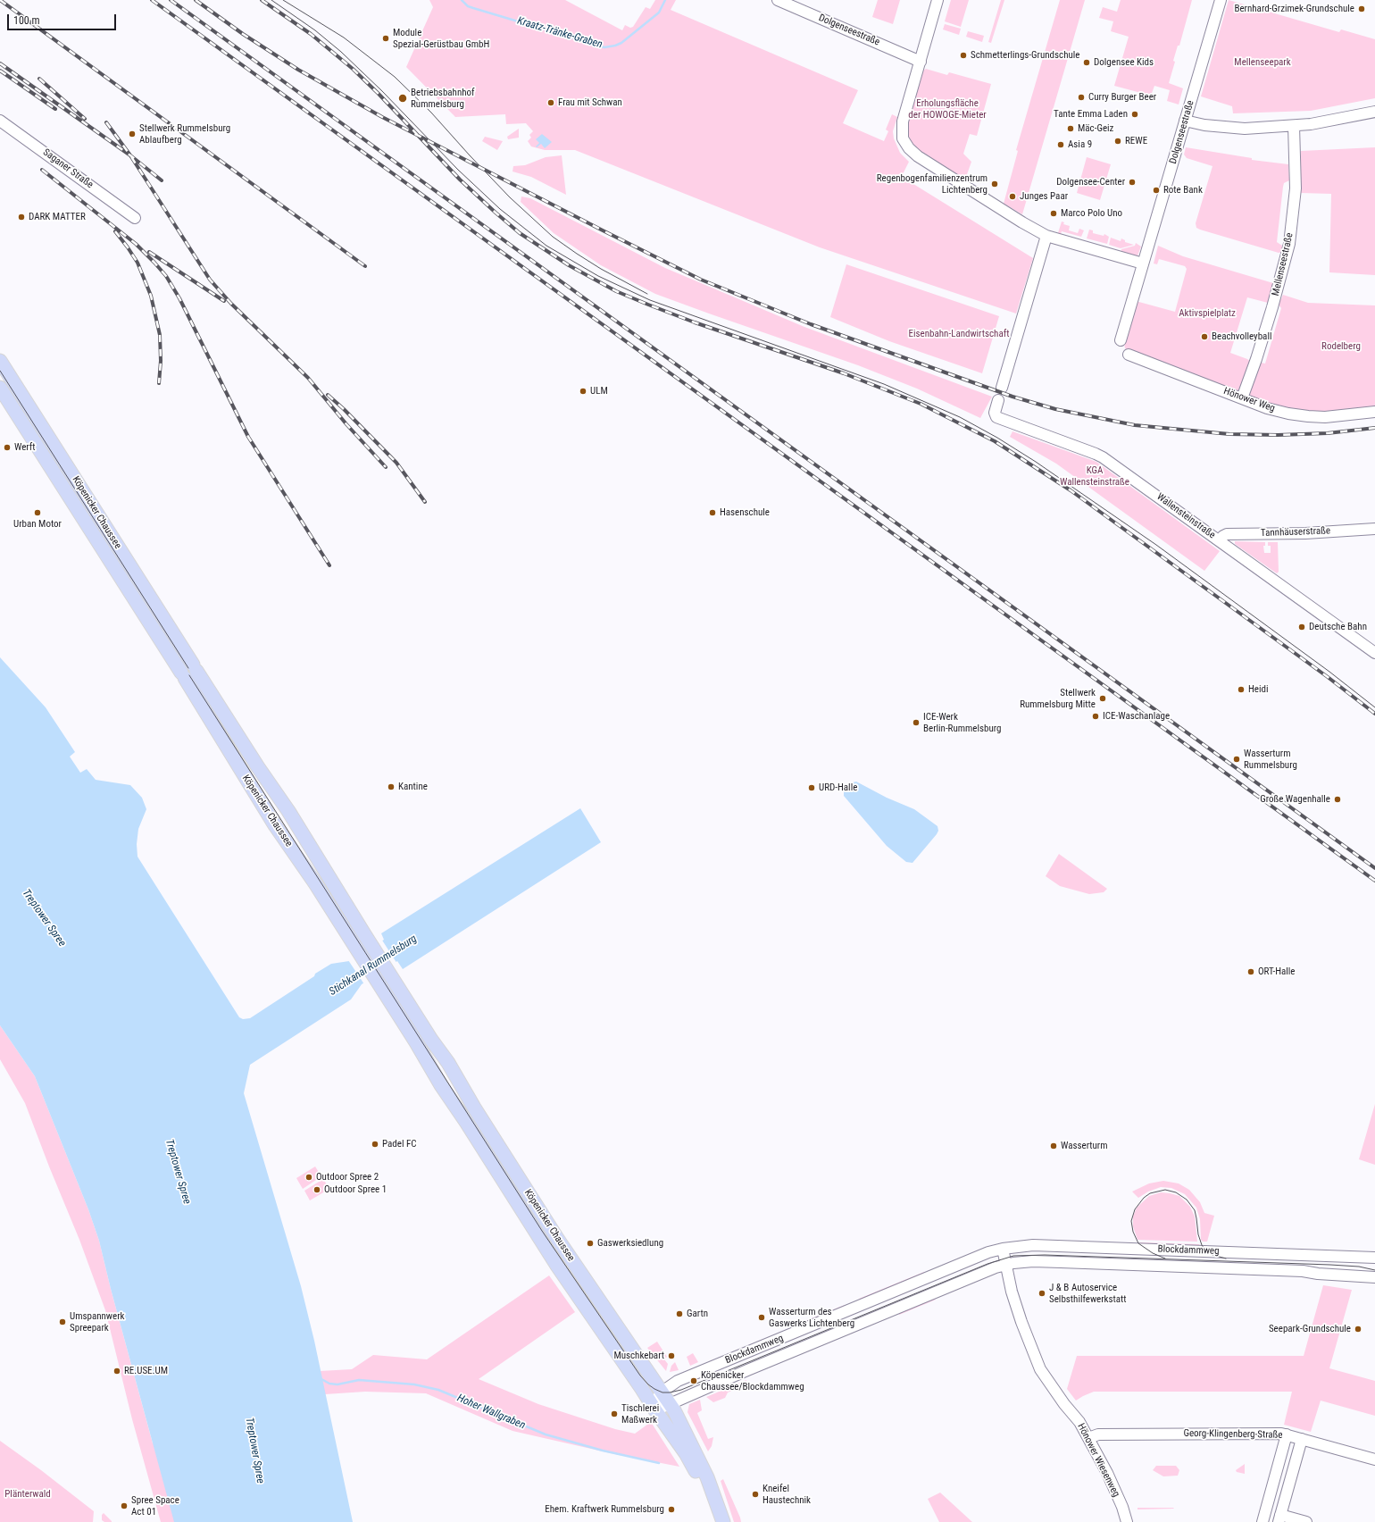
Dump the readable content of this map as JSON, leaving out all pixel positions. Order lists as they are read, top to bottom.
{
  "streets": {
    "main road": ["Köpenicker Chaussee"],
    "street": [
      "Dolgenseestraße",
      "Saganer Straße",
      "Mellenseestraße",
      "Hönower Weg",
      "Wallensteinstraße",
      "Tannhäuserstraße",
      "Blockdammweg",
      "Georg-Klingenberg-Straße",
      "Hönower Wiesenweg"
    ]
  },
  "crossings": [
    ["Mellenseestraße", "Hönower Weg"],
    ["Köpenicker Chaussee", "Blockdammweg"],
    ["Wallensteinstraße", "Tannhäuserstraße"],
    ["Blockdammweg", "Hönower Wiesenweg"],
    ["Georg-Klingenberg-Straße", "Hönower Wiesenweg"]
  ],
  "water": [
    "Kraatz-Tränke-Graben",
    "Treptower Spree",
    "Stichkanal Rummelsburg",
    "Hoher Wallgraben"
  ],
  "parks": [
    "Mellenseepark",
    "Erholungsfläche der HOWOGE-Mieter",
    "Aktivspielplatz",
    "Eisenbahn-Landwirtschaft",
    "Rodelberg",
    "KGA Wallensteinstraße",
    "Plänterwald"
  ],
  "places": [
    "Bernhard-Grzimek-Grundschule",
    "Module Spezial-Gerüstbau GmbH",
    "Schmetterlings-Grundschule",
    "Dolgensee Kids",
    "Curry Burger Beer",
    "Betriebsbahnhof Rummelsburg",
    "Frau mit Schwan",
    "Tante Emma Laden",
    "Mäc-Geiz",
    "Stellwerk Rummelsburg Ablaufberg",
    "REWE",
    "Asia 9",
    "Dolgensee-Center",
    "Regenbogenfamilienzentrum Lichtenberg",
    "Rote Bank",
    "Junges Paar",
    "Marco Polo Uno",
    "DARK MATTER",
    "Beachvolleyball",
    "ULM",
    "Werft",
    "Urban Motor",
    "Hasenschule",
    "Deutsche Bahn",
    "Heidi",
    "Stellwerk Rummelsburg Mitte",
    "ICE-Waschanlage",
    "ICE-Werk Berlin-Rummelsburg",
    "Wasserturm Rummelsburg",
    "Kantine",
    "URD-Halle",
    "Große Wagenhalle",
    "ORT-Halle",
    "Padel FC",
    "Wasserturm",
    "Outdoor Spree 2",
    "Outdoor Spree 1",
    "Gaswerksiedlung",
    "J & B Autoservice Selbsthilfewerkstatt",
    "Gartn",
    "Wasserturm des Gaswerks Lichtenberg",
    "Umspannwerk Spreepark",
    "Seepark-Grundschule",
    "Muschkebart",
    "RE.USE.UM",
    "Köpenicker Chaussee/Blockdammweg",
    "Tischlerei Maßwerk",
    "Kneifel Haustechnik",
    "Spree Space Act 01",
    "Ehem. Kraftwerk Rummelsburg"
  ],
  "scale_bar": "100 m"
}
